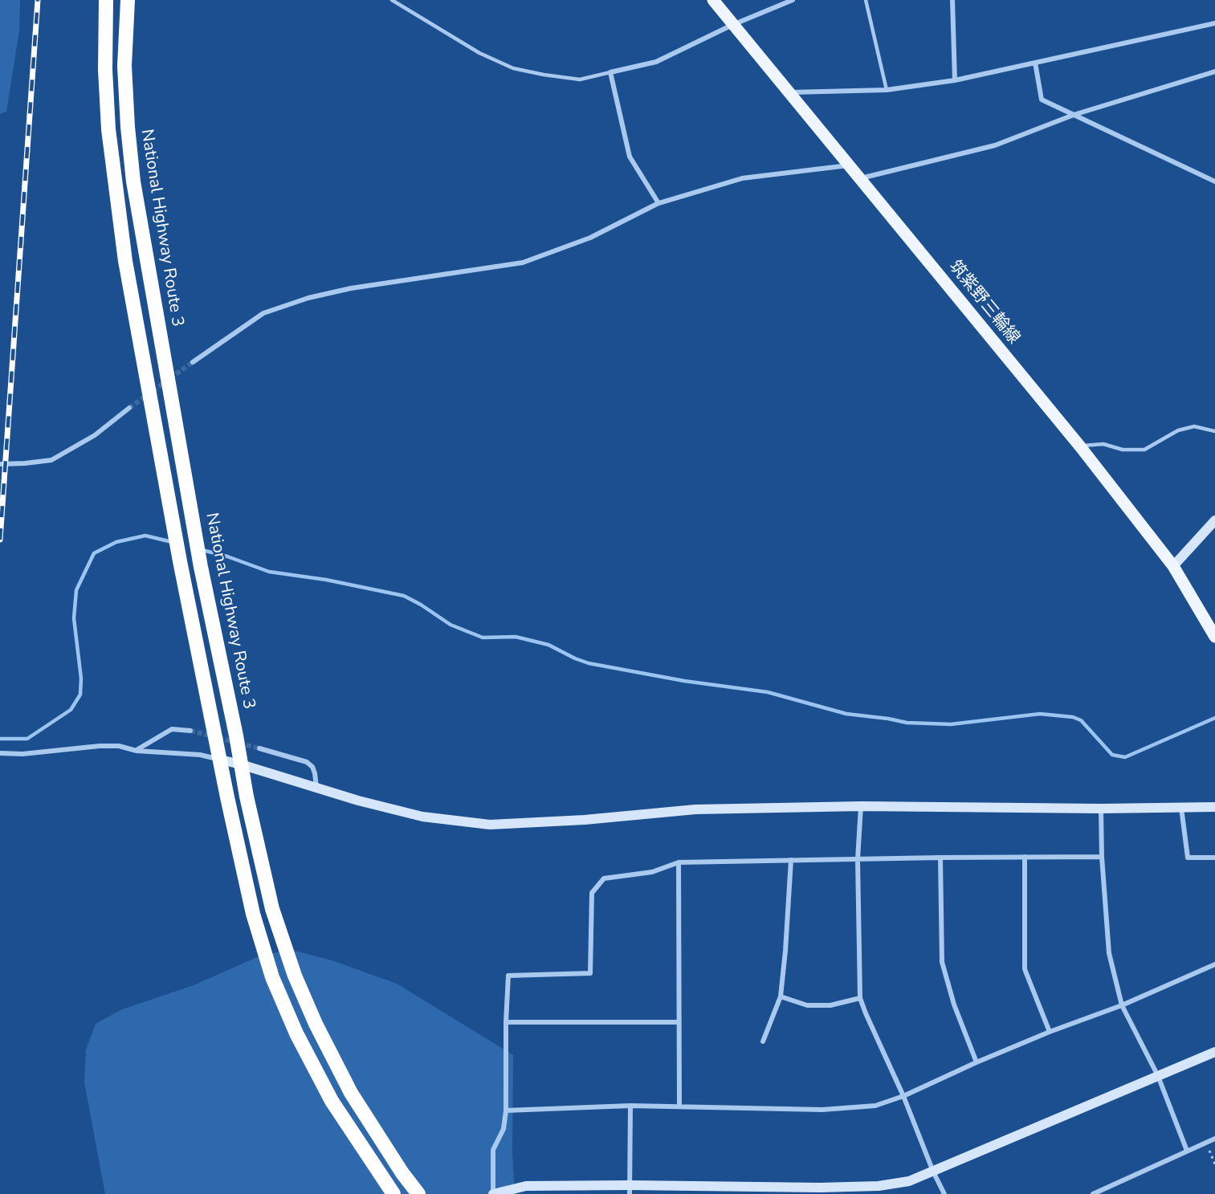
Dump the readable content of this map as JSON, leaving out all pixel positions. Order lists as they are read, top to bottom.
{
  "streets": {
    "highway": ["National Highway Route 3"],
    "main road": ["筑紫野三輪線"]
  }
}
